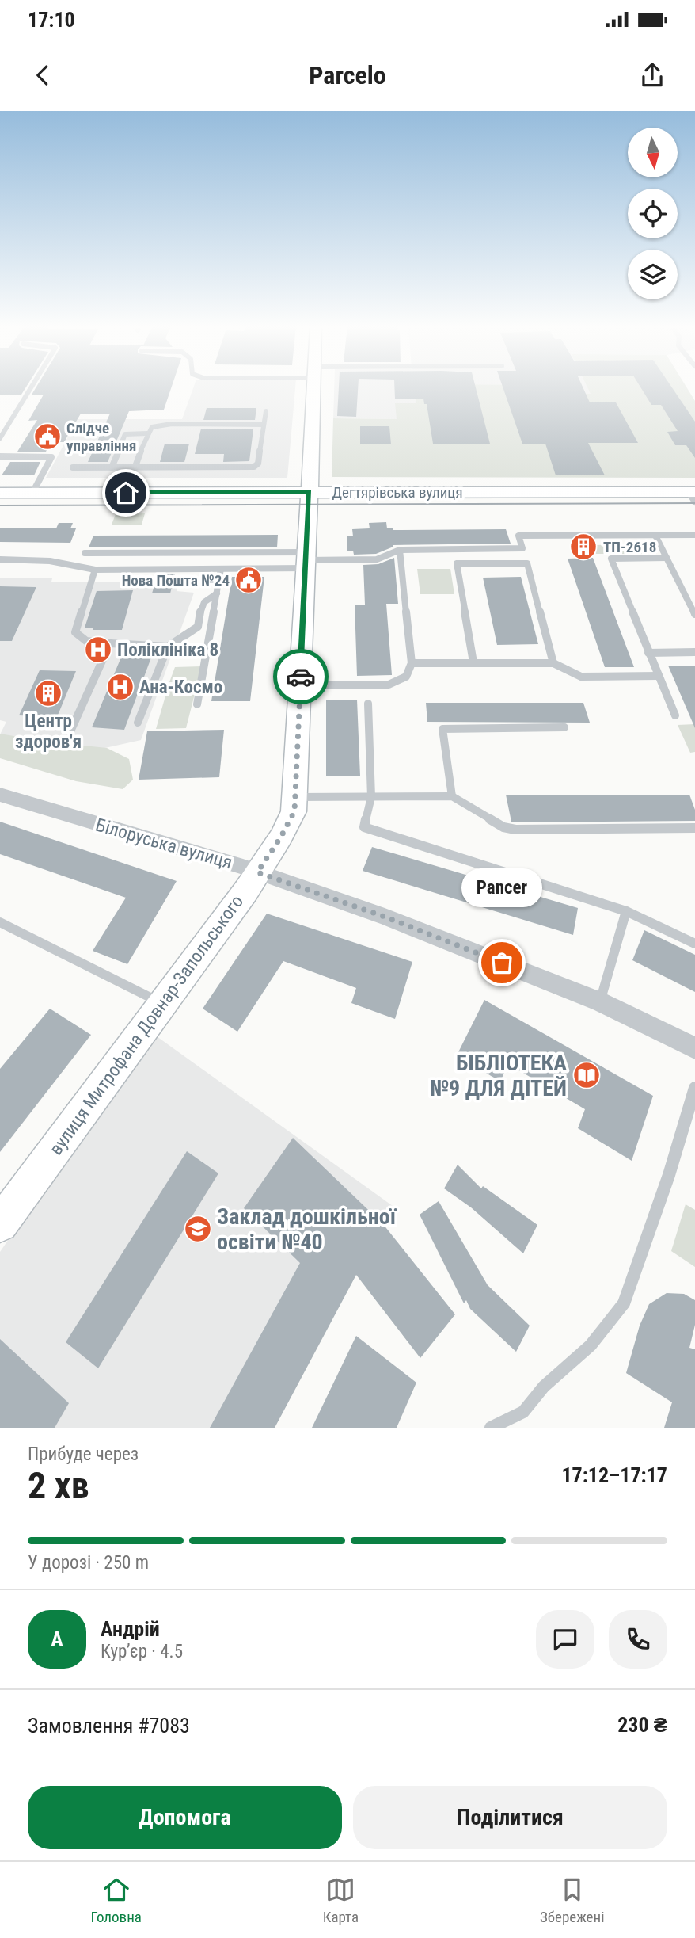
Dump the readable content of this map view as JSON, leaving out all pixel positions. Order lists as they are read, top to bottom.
{
  "streets": {
    "street": ["Дегтярівська вулиця", "Білоруська вулиця", "вулиця Митрофана Довнар-Запольського"]
  },
  "crossings": [
    ["Дегтярівська вулиця", "вулиця Митрофана Довнар-Запольського"],
    ["Білоруська вулиця", "вулиця Митрофана Довнар-Запольського"]
  ],
  "places": {
    "public building": ["Слідче управління", "Нова Пошта №24"],
    "building": ["ТП-2618", "Центр здоров'я"],
    "hospital": ["Поліклініка 8", "Ана-Космо"],
    "other": ["Pancer"],
    "library": ["БІБЛІОТЕКА №9 ДЛЯ ДІТЕЙ"],
    "school or university": ["Заклад дошкільної освіти №40"]
  },
  "north": "bottom",
  "page": {
    "status": "17:10",
    "header": "Parcelo",
    "bubble": "Pancer",
    "heading": ["2 хв", "Прибуде через", "17:12–17:17"],
    "panel": [
      "Андрій",
      "Кур’єр · 4.5",
      "Замовлення #7083",
      "230 ₴"
    ],
    "bar": "У дорозі · 250 m",
    "round": "А",
    "buttons": ["Допомога", "Поділитися"],
    "tabs": ["Головна", "Карта", "Збережені"]
  }
}
